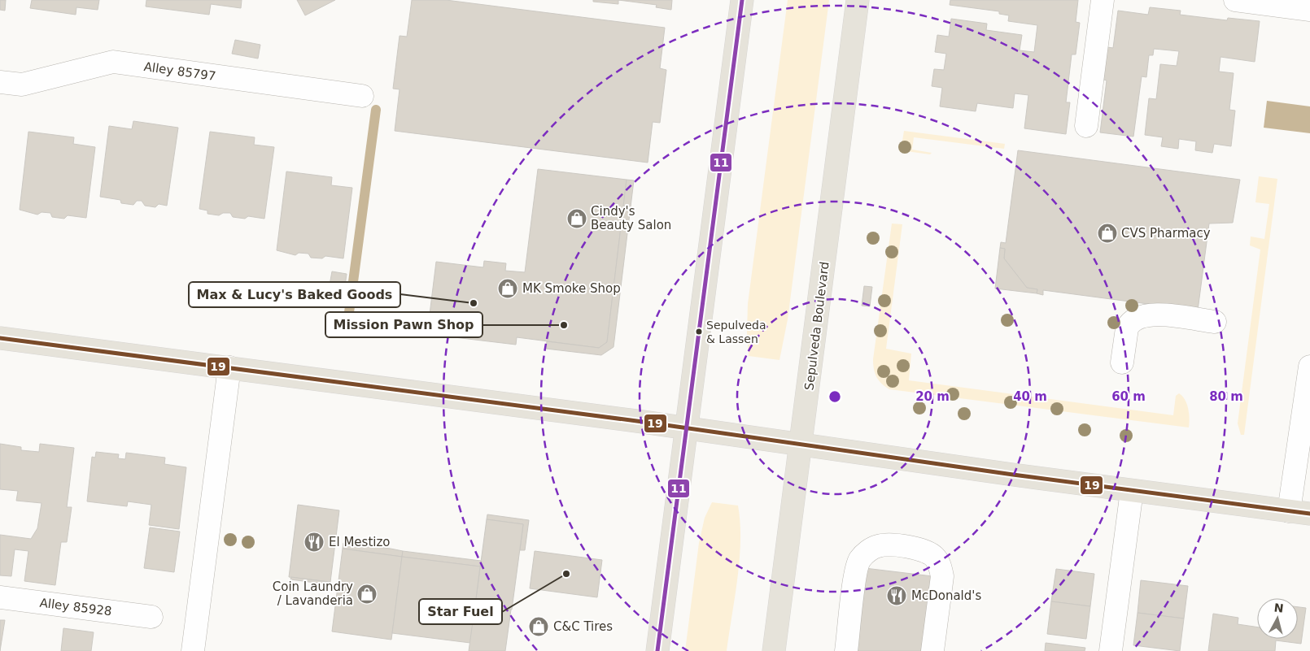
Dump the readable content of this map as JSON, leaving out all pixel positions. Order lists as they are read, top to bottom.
{
  "streets": {
    "main road": ["Sepulveda Boulevard"],
    "street": ["Alley 85797", "Alley 85928"]
  },
  "places": {
    "shop": [
      "Cindy's Beauty Salon",
      "CVS Pharmacy",
      "MK Smoke Shop",
      "Coin Laundry / Lavanderia",
      "C&C Tires"
    ],
    "other": [
      "Max & Lucy's Baked Goods",
      "Mission Pawn Shop",
      "Sepulveda & Lassen",
      "Star Fuel"
    ],
    "restaurant": ["El Mestizo", "McDonald's"]
  },
  "lines": ["transit line 11", "transit line 19"],
  "north": "top",
  "rings": [
    "20 m",
    "40 m",
    "60 m",
    "80 m"
  ]
}
